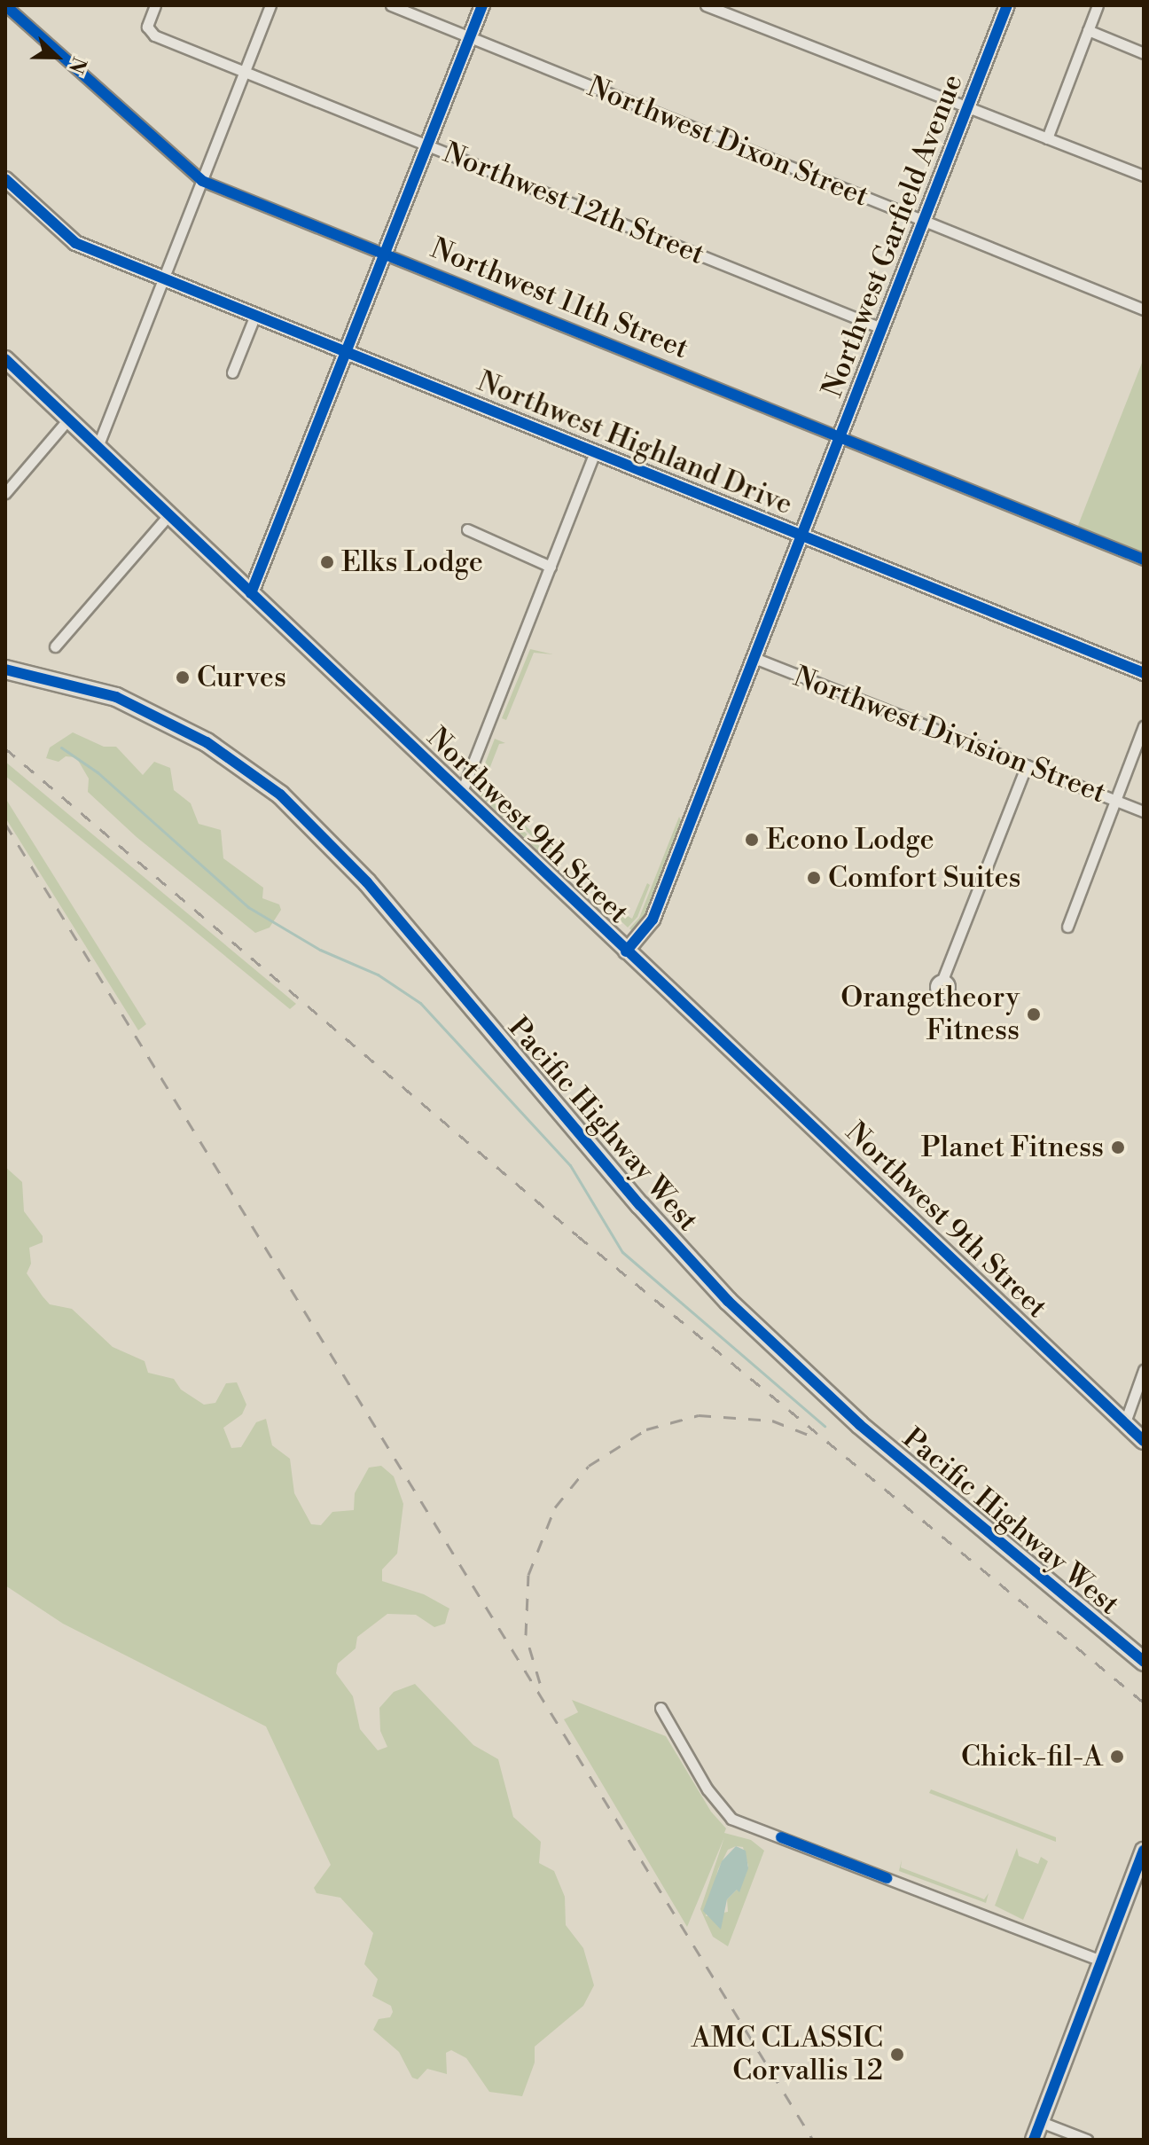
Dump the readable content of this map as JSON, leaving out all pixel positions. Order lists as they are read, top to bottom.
{
  "streets": {
    "highway": ["Pacific Highway West"],
    "main road": ["Northwest 9th Street"],
    "street": [
      "Northwest Dixon Street",
      "Northwest 12th Street",
      "Northwest Garfield Avenue",
      "Northwest 11th Street",
      "Northwest Highland Drive",
      "Northwest Division Street"
    ]
  },
  "crossings": [
    ["Northwest Dixon Street", "Northwest Garfield Avenue"],
    ["Northwest 12th Street", "Northwest Garfield Avenue"],
    ["Northwest Garfield Avenue", "Northwest 11th Street"],
    ["Northwest Garfield Avenue", "Northwest Highland Drive"],
    ["Northwest Garfield Avenue", "Northwest Division Street"],
    ["Northwest Garfield Avenue", "Northwest 9th Street"]
  ],
  "places": [
    "Elks Lodge",
    "Curves",
    "Econo Lodge",
    "Comfort Suites",
    "Orangetheory Fitness",
    "Planet Fitness",
    "Chick-fil-A",
    "AMC CLASSIC Corvallis 12"
  ],
  "north": "right"
}
